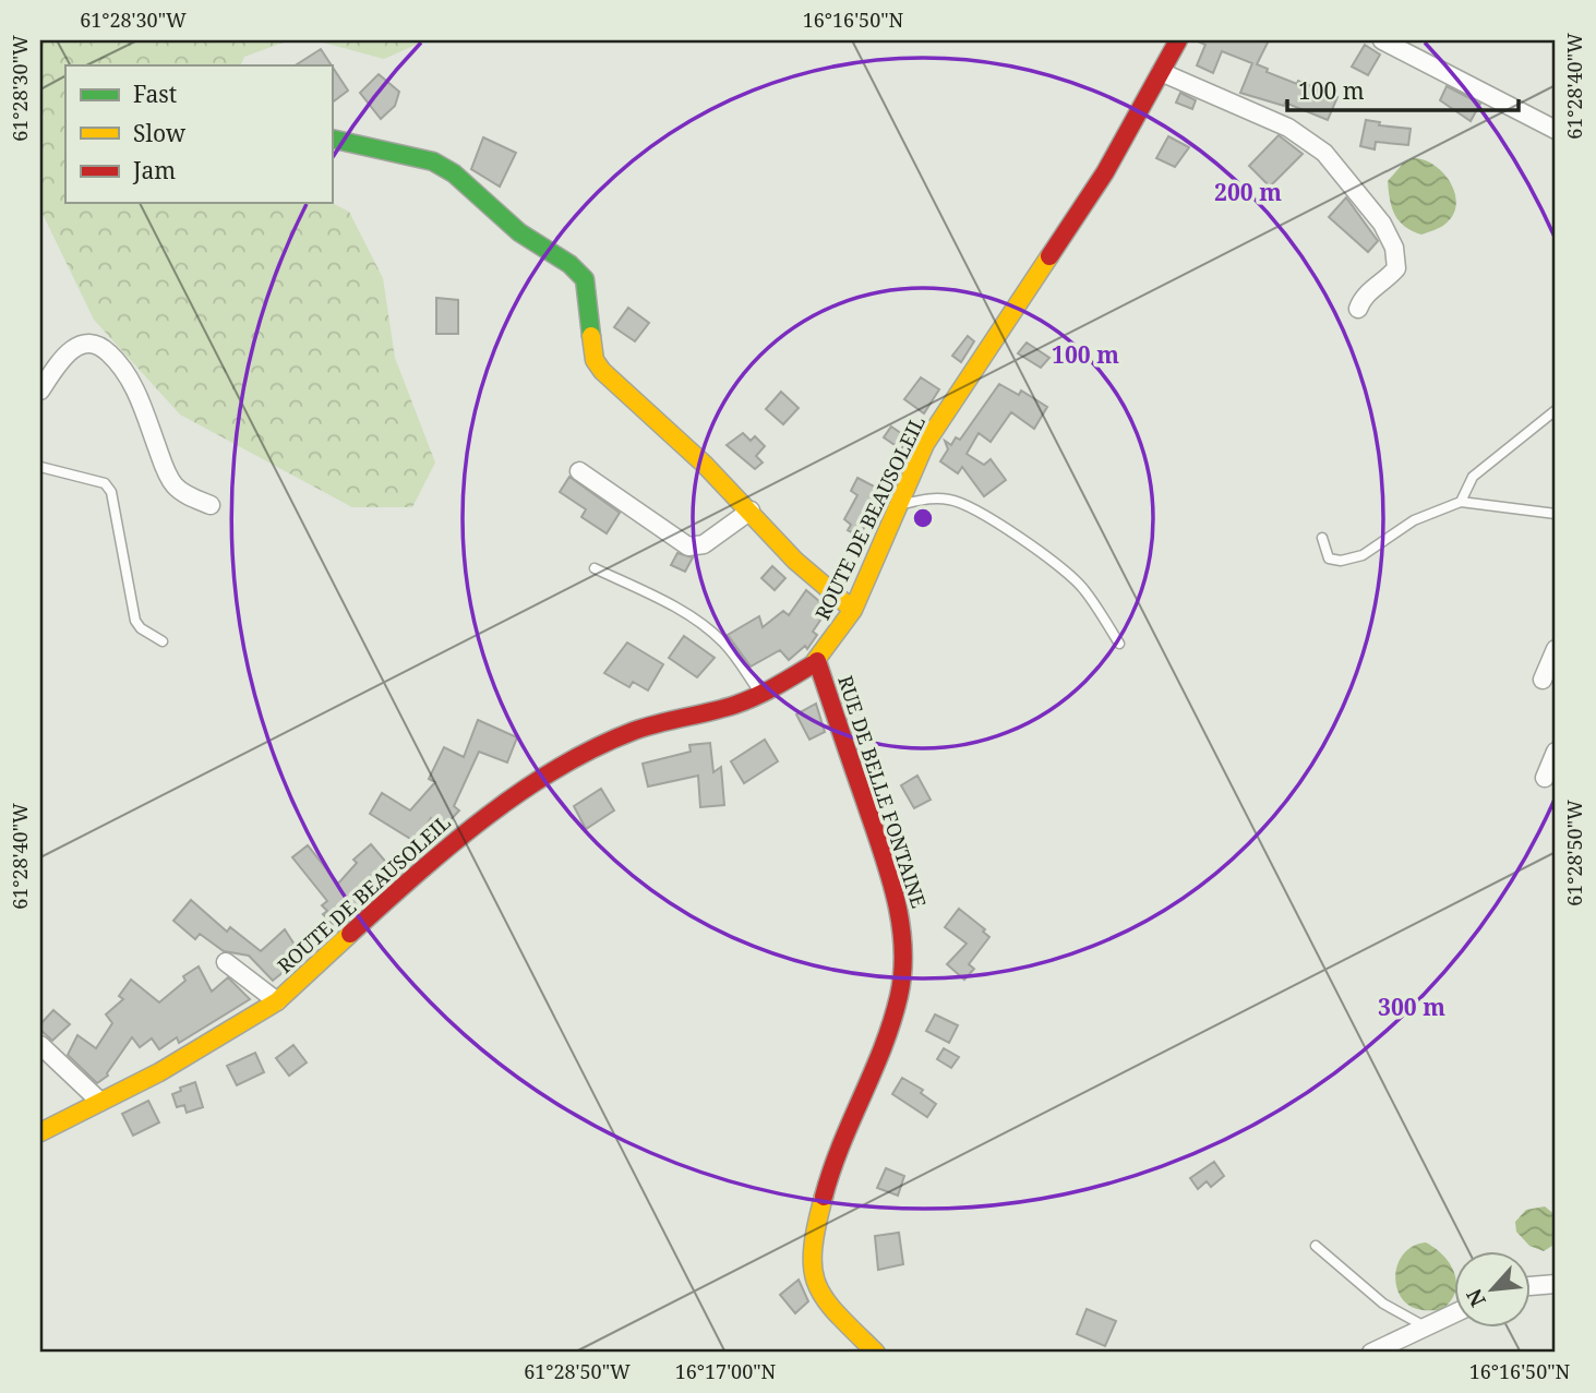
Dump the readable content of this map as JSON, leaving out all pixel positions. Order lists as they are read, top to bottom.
{
  "streets": {
    "street": ["ROUTE DE BEAUSOLEIL", "RUE DE BELLE FONTAINE"]
  },
  "crossings": [
    ["ROUTE DE BEAUSOLEIL", "RUE DE BELLE FONTAINE"]
  ],
  "legend": ["Fast", "Slow", "Jam"],
  "scale_bar": "100 m",
  "north": "bottom left",
  "coordinates": [
    "61°28'30\"W",
    "16°16'50\"N",
    "61°28'40\"W",
    "61°28'50\"W",
    "16°17'00\"N"
  ],
  "rings": ["200 m", "100 m", "300 m"]
}
